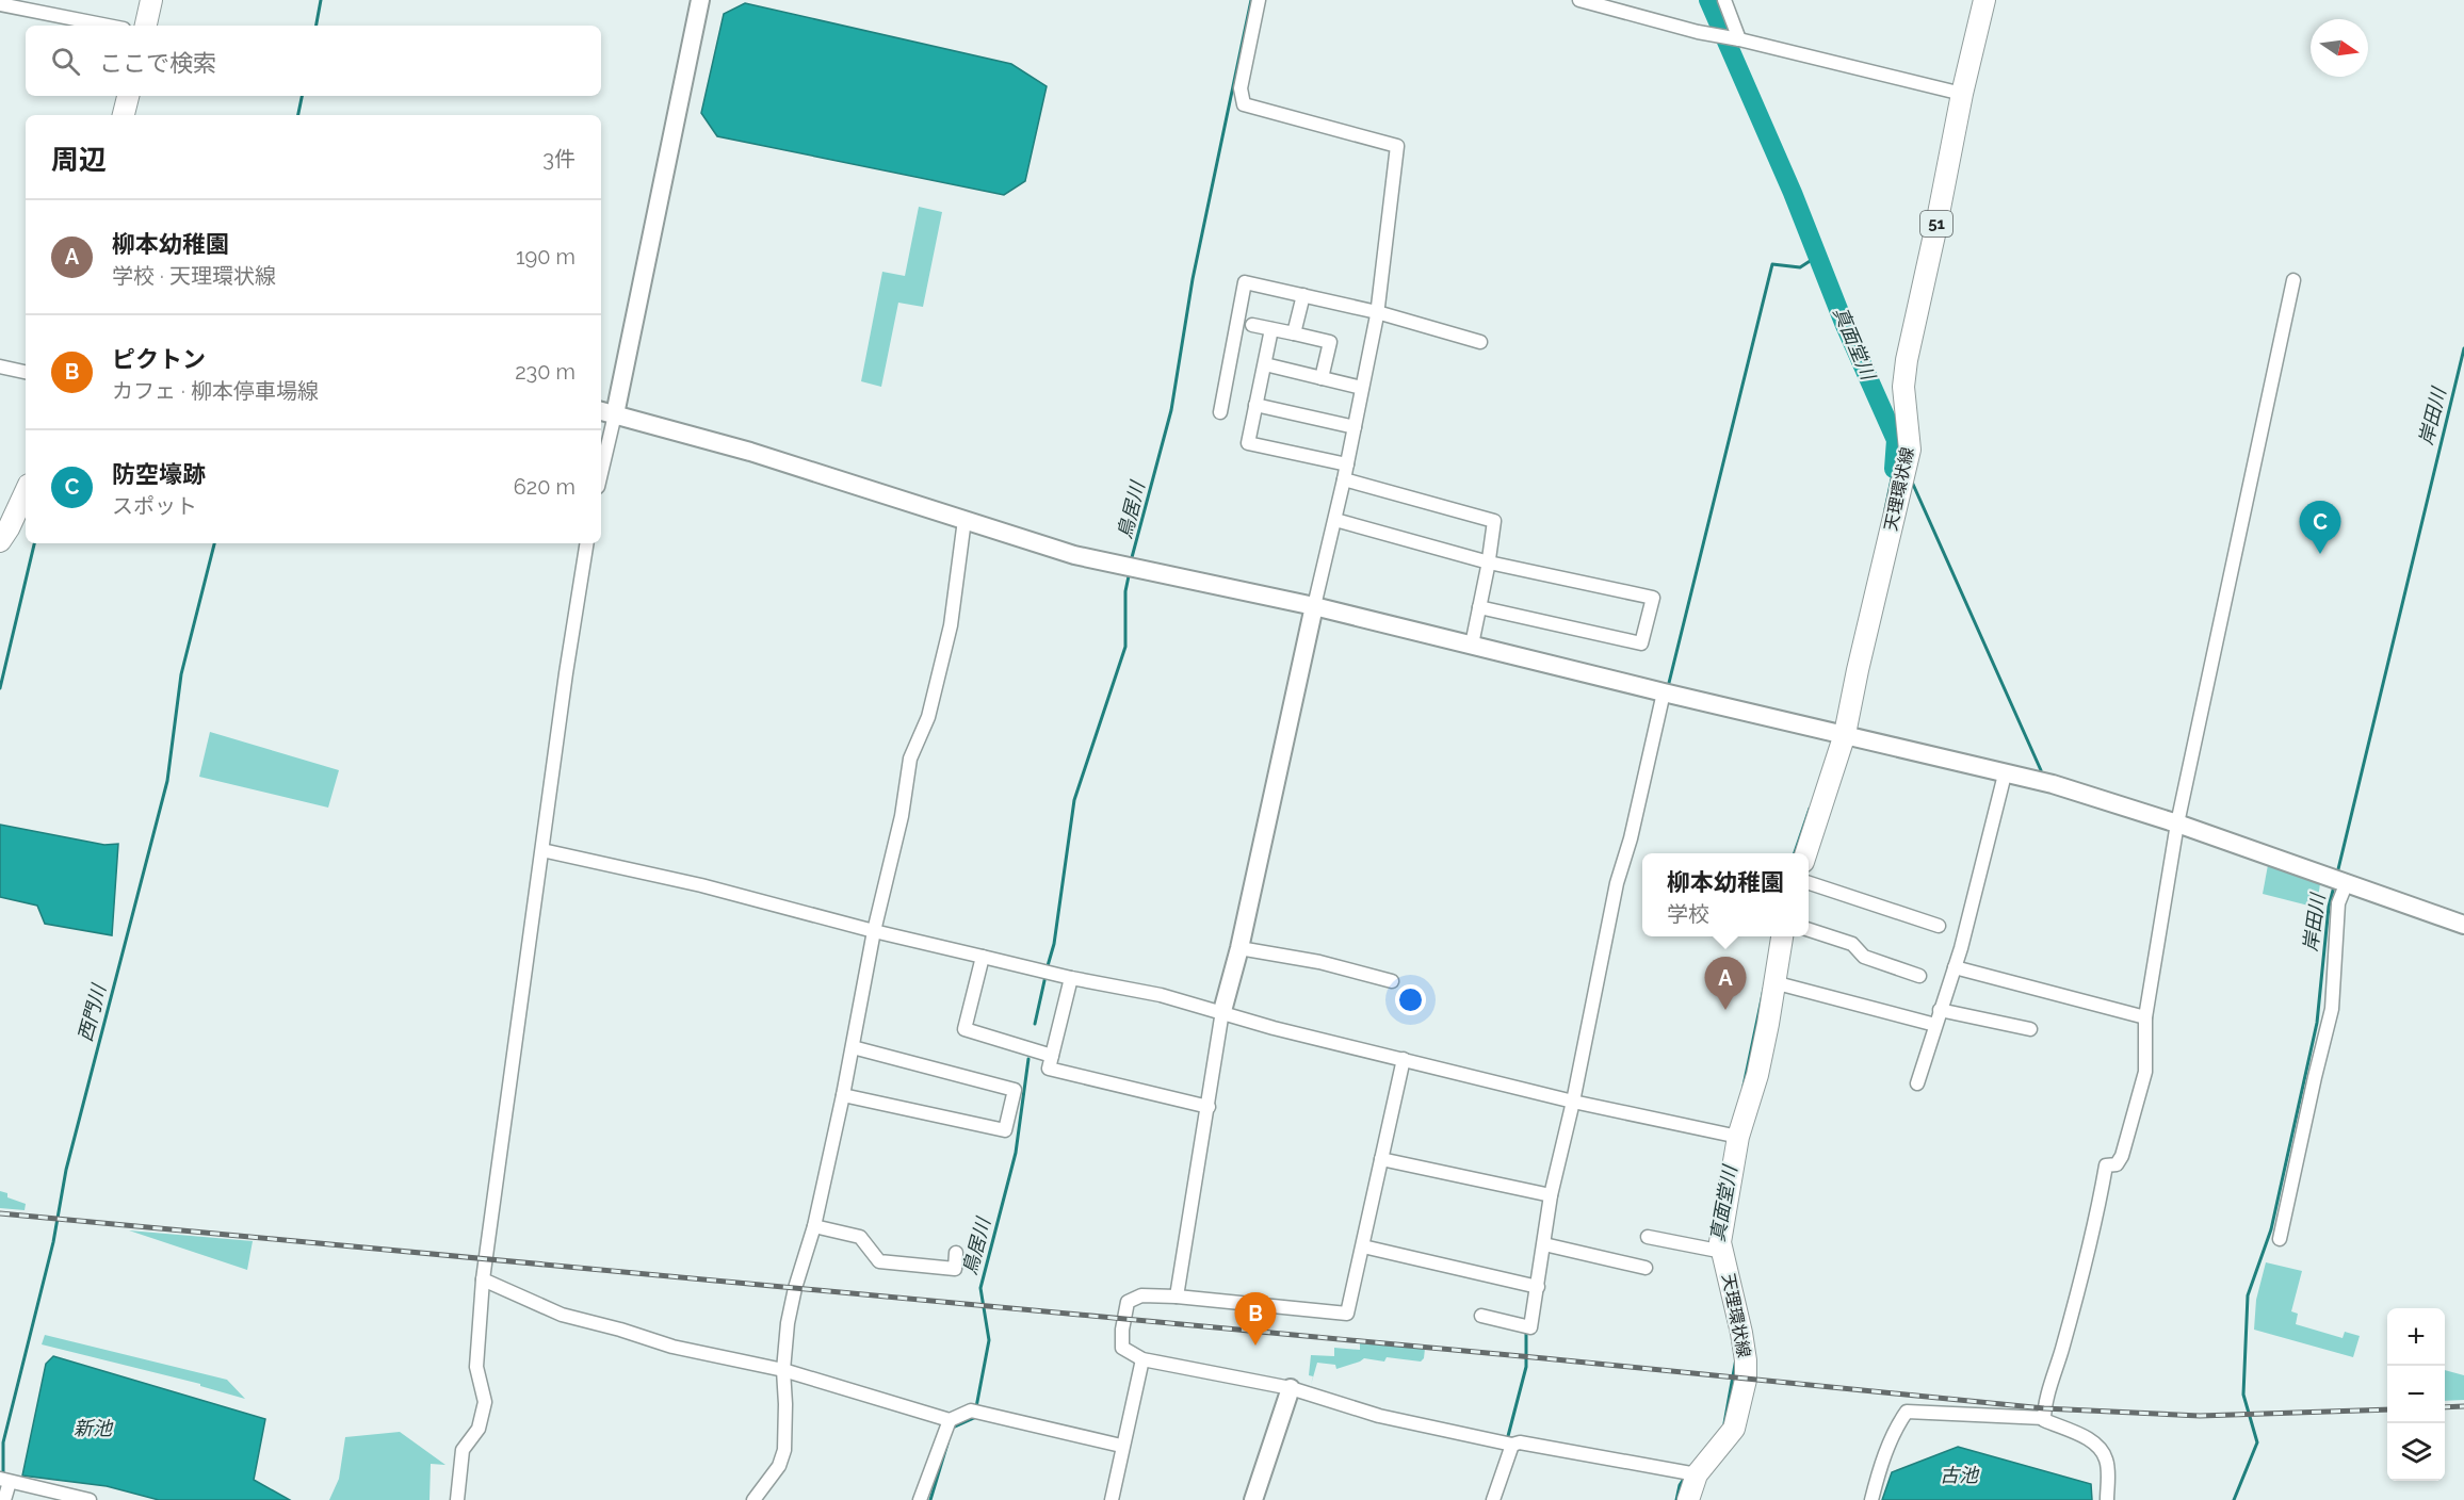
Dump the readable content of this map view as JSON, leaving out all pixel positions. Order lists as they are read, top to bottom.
{
  "streets": {
    "main road": ["51", "天理環状線"]
  },
  "water": [
    "真面堂川",
    "岸田川",
    "鳥居川",
    "西門川",
    "新池",
    "古池"
  ],
  "north": "right",
  "page": {
    "search": "ここで検索",
    "heading": ["周辺", "3件"],
    "list": [
      {
        "mark": "A",
        "name": "柳本幼稚園",
        "note": "学校 · 天理環状線",
        "value": "190 m"
      },
      {
        "mark": "B",
        "name": "ピクトン",
        "note": "カフェ · 柳本停車場線",
        "value": "230 m"
      },
      {
        "mark": "C",
        "name": "防空壕跡",
        "note": "スポット",
        "value": "620 m"
      }
    ],
    "pins": ["C", "A", "B"],
    "popup": ["柳本幼稚園", "学校"],
    "map_buttons": ["+", "−"]
  }
}
